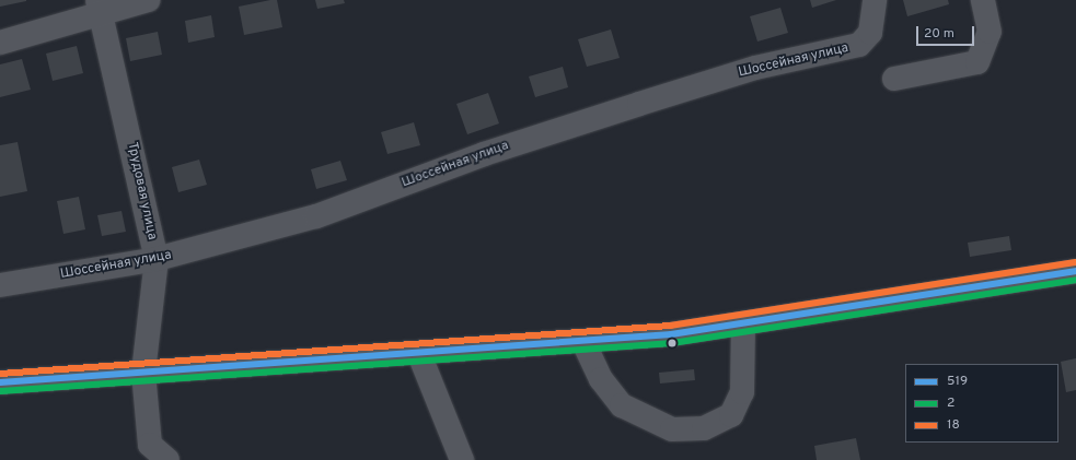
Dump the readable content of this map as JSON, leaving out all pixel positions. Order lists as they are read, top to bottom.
{
  "streets": {
    "street": ["Шоссейная улица", "Трудовая улица"]
  },
  "crossings": [
    ["Шоссейная улица", "Трудовая улица"]
  ],
  "lines": ["transit line 18", "transit line 519", "transit line 2"],
  "legend": ["519", "2", "18"],
  "scale_bar": "20 m"
}
